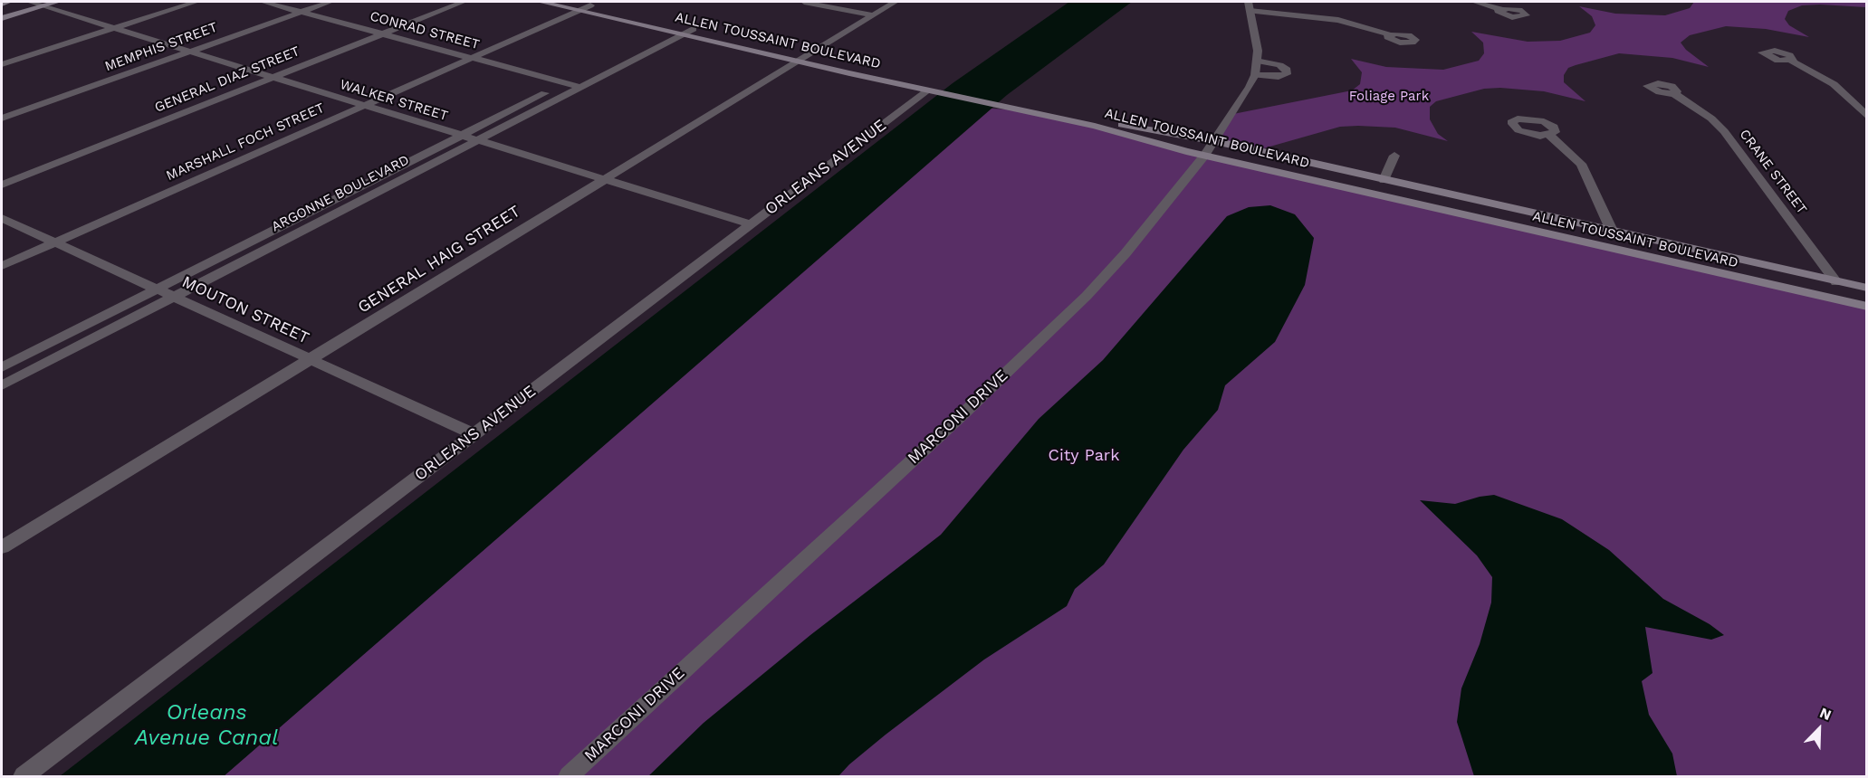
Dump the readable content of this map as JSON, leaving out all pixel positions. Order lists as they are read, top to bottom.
{
  "streets": {
    "main road": ["ALLEN TOUSSAINT BOULEVARD"],
    "street": [
      "CONRAD STREET",
      "MEMPHIS STREET",
      "GENERAL DIAZ STREET",
      "WALKER STREET",
      "MARSHALL FOCH STREET",
      "ORLEANS AVENUE",
      "CRANE STREET",
      "ARGONNE BOULEVARD",
      "GENERAL HAIG STREET",
      "MOUTON STREET",
      "MARCONI DRIVE"
    ]
  },
  "crossings": [
    ["CONRAD STREET", "MEMPHIS STREET"],
    ["CONRAD STREET", "GENERAL DIAZ STREET"],
    ["CONRAD STREET", "MARSHALL FOCH STREET"],
    ["CONRAD STREET", "ARGONNE BOULEVARD"],
    ["ALLEN TOUSSAINT BOULEVARD", "MARSHALL FOCH STREET"],
    ["ALLEN TOUSSAINT BOULEVARD", "ORLEANS AVENUE"],
    ["ALLEN TOUSSAINT BOULEVARD", "CRANE STREET"],
    ["ALLEN TOUSSAINT BOULEVARD", "ARGONNE BOULEVARD"],
    ["ALLEN TOUSSAINT BOULEVARD", "GENERAL HAIG STREET"],
    ["ALLEN TOUSSAINT BOULEVARD", "MARCONI DRIVE"],
    ["MEMPHIS STREET", "WALKER STREET"],
    ["GENERAL DIAZ STREET", "WALKER STREET"],
    ["WALKER STREET", "MARSHALL FOCH STREET"],
    ["WALKER STREET", "ORLEANS AVENUE"],
    ["WALKER STREET", "ARGONNE BOULEVARD"],
    ["WALKER STREET", "GENERAL HAIG STREET"],
    ["MARSHALL FOCH STREET", "MOUTON STREET"],
    ["ORLEANS AVENUE", "MOUTON STREET"],
    ["ARGONNE BOULEVARD", "MOUTON STREET"],
    ["GENERAL HAIG STREET", "MOUTON STREET"]
  ],
  "water": ["Orleans Avenue Canal"],
  "parks": ["Foliage Park", "City Park"],
  "north": "top right"
}
